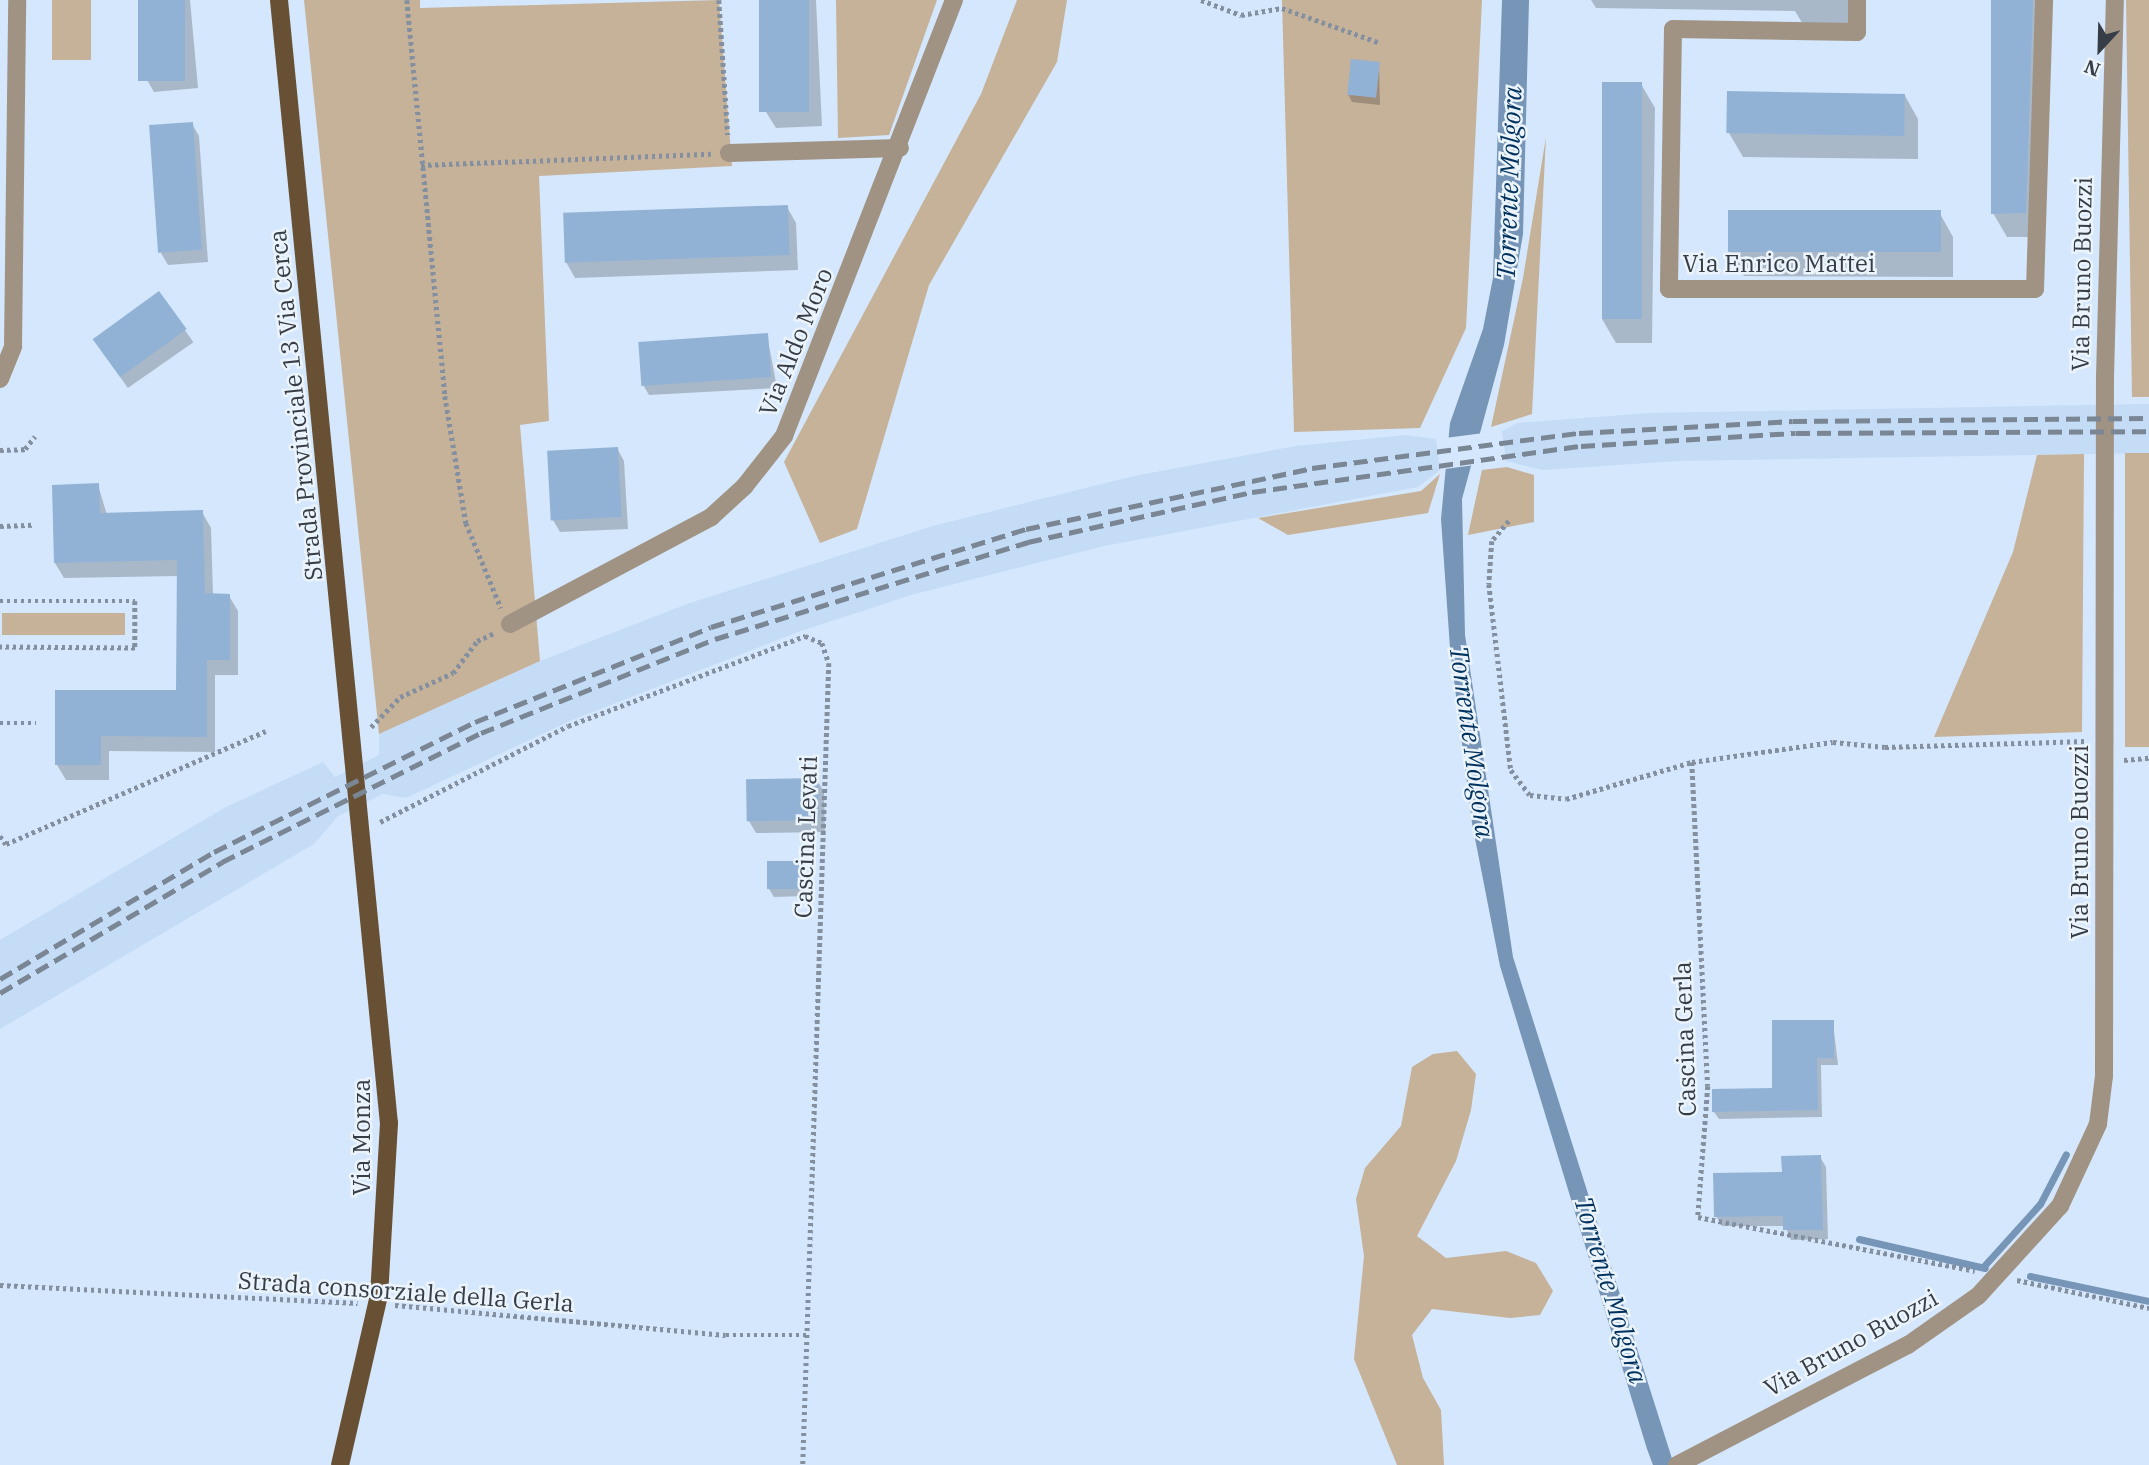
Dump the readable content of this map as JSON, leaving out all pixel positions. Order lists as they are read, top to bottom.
{
  "streets": {
    "main road": ["Strada Provinciale 13 Via Cerca", "Via Monza"],
    "street": ["Via Enrico Mattei", "Via Bruno Buozzi", "Via Aldo Moro"],
    "path": ["Cascina Levati", "Cascina Gerla", "Strada consorziale della Gerla"]
  },
  "crossings": [
    ["Via Bruno Buozzi", "Cascina Gerla"],
    ["Strada Provinciale 13 Via Cerca", "Via Monza"],
    ["Cascina Levati", "Strada consorziale della Gerla"],
    ["Via Monza", "Strada consorziale della Gerla"]
  ],
  "water": ["Torrente Molgora"],
  "north": "bottom"
}
